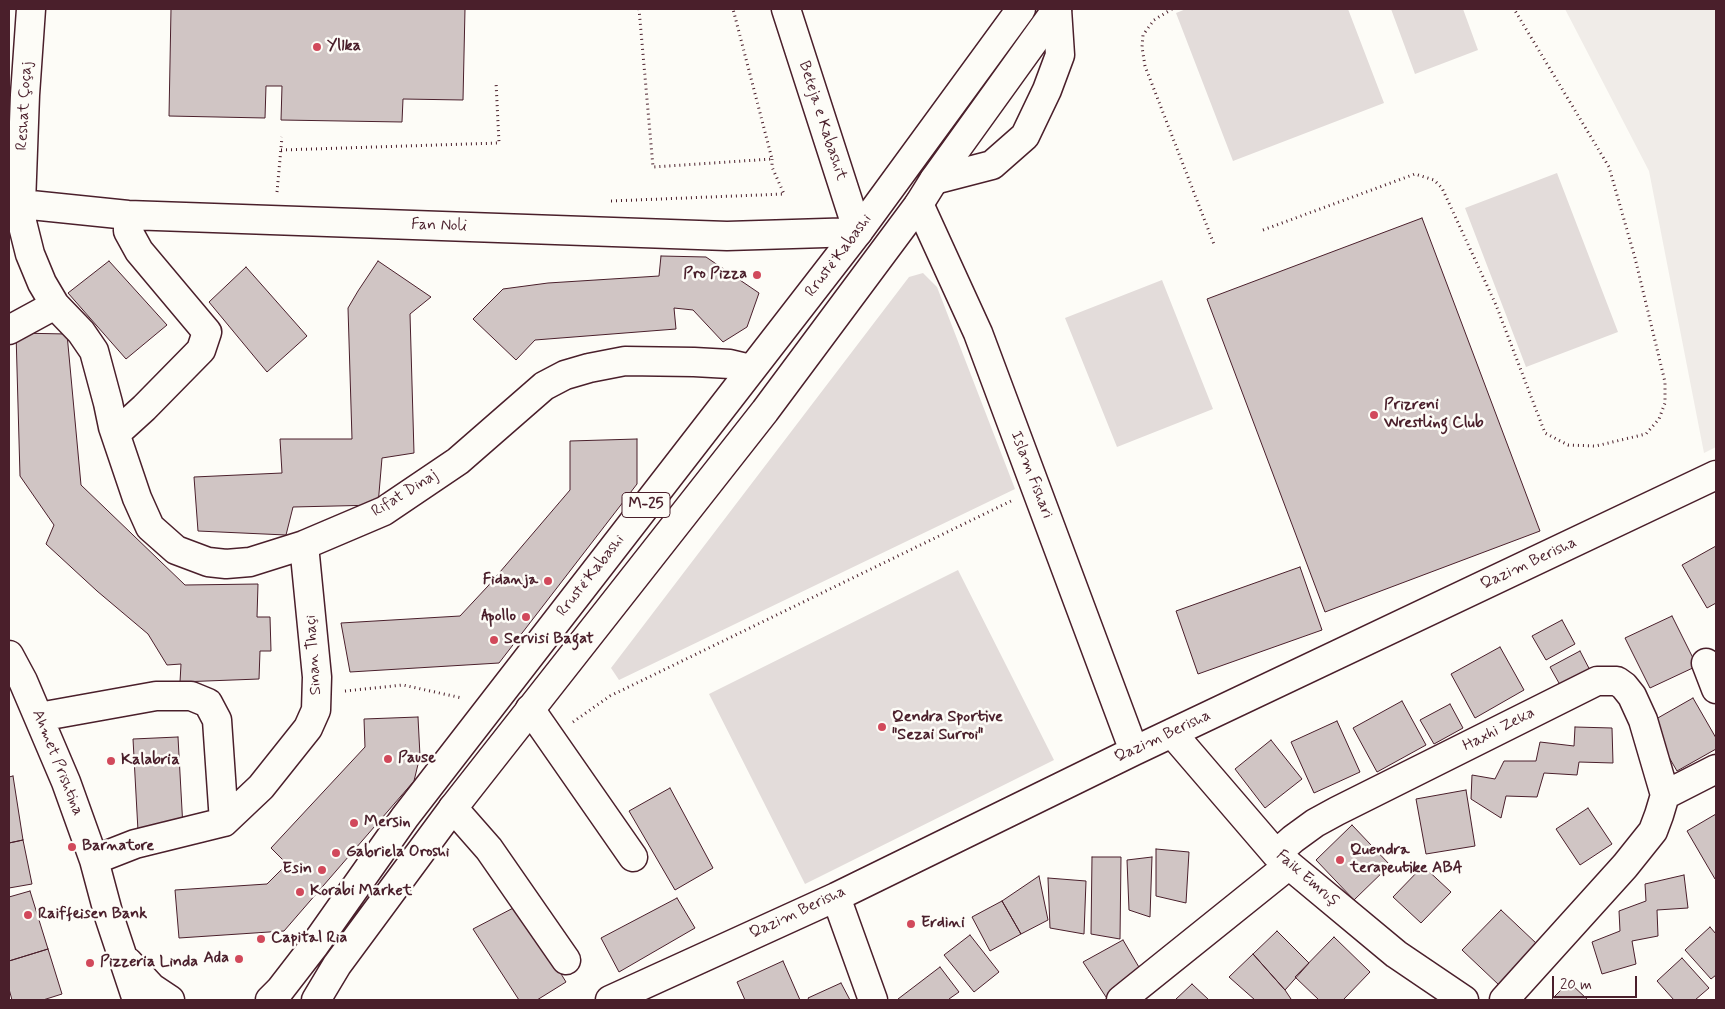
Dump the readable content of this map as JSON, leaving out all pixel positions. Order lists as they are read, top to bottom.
{
  "streets": {
    "street": [
      "Reshat Çoçaj",
      "Beteja e Kabashit",
      "Fan Noli",
      "Rrustë Kabashi",
      "Islam Fishari",
      "Rifat Dinaj",
      "M-25",
      "Qazim Berisha",
      "Sinan Thaçi",
      "Haxhi Zeka",
      "Ahmet Prishtina",
      "Faik Emruş"
    ]
  },
  "crossings": [
    ["Reshat Çoçaj", "Fan Noli"],
    ["Reshat Çoçaj", "Rifat Dinaj"],
    ["Beteja e Kabashit", "Fan Noli"],
    ["Beteja e Kabashit", "Rrustë Kabashi"],
    ["Fan Noli", "Rrustë Kabashi"],
    ["Fan Noli", "Rifat Dinaj"],
    ["Rrustë Kabashi", "Islam Fishari"],
    ["Rrustë Kabashi", "Rifat Dinaj"],
    ["Islam Fishari", "Qazim Berisha"],
    ["Rifat Dinaj", "Sinan Thaçi"],
    ["Qazim Berisha", "Faik Emruş"],
    ["Sinan Thaçi", "Ahmet Prishtina"],
    ["Haxhi Zeka", "Faik Emruş"]
  ],
  "places": [
    "Yllka",
    "Pro Pizza",
    "Prizreni Wrestling Club",
    "Fidanja",
    "Apollo",
    "Servisi Bagat",
    "Qendra Sportive \"Sezai Surroi\"",
    "Pause",
    "Kalabria",
    "Mersin",
    "Barnatore",
    "Gabriela Oroshi",
    "Quendra terapeutike ABA",
    "Esin",
    "Korabi Market",
    "Raiffeisen Bank",
    "Erdini",
    "Capital Ria",
    "Ada",
    "Pizzeria Linda"
  ],
  "scale_bar": "20 m"
}
